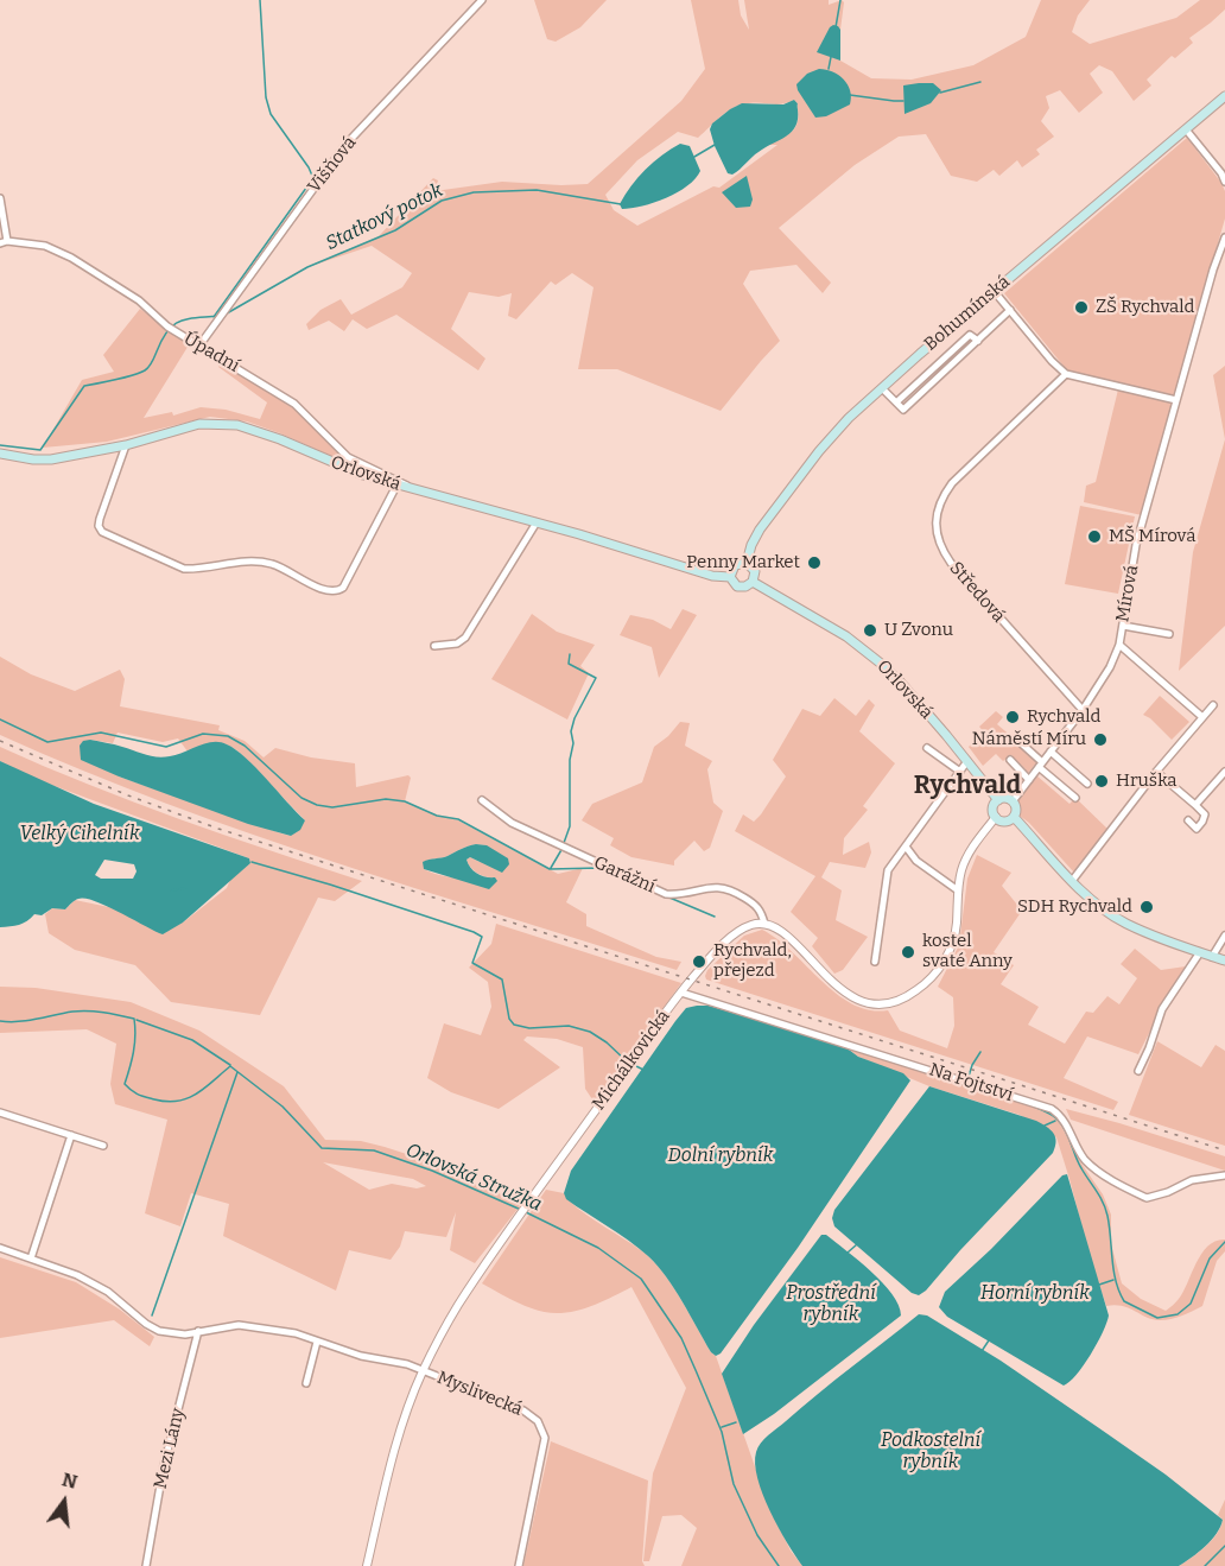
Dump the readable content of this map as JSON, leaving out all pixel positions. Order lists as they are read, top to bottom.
{
  "streets": {
    "main road": ["Bohumínská", "Orlovská"],
    "street": [
      "Višňová",
      "Úpadní",
      "Středová",
      "Mírová",
      "Garážní",
      "Michálkovická",
      "Na Fojtství",
      "Myslivecká",
      "Mezi Lány"
    ]
  },
  "crossings": [
    ["Višňová", "Úpadní"],
    ["Bohumínská", "Orlovská"],
    ["Úpadní", "Orlovská"],
    ["Orlovská", "Mírová"],
    ["Středová", "Mírová"],
    ["Garážní", "Michálkovická"],
    ["Michálkovická", "Na Fojtství"],
    ["Michálkovická", "Myslivecká"],
    ["Myslivecká", "Mezi Lány"]
  ],
  "districts": ["Rychvald"],
  "water": [
    "Statkový potok",
    "Velký Cihelník",
    "Dolní rybník",
    "Orlovská Stružka",
    "Prostřední rybník",
    "Horní rybník",
    "Podkostelní rybník"
  ],
  "places": [
    "ZŠ Rychvald",
    "MŠ Mírová",
    "Penny Market",
    "U Zvonu",
    "Rychvald",
    "Náměstí Míru",
    "Hruška",
    "SDH Rychvald",
    "kostel svaté Anny",
    "Rychvald, přejezd"
  ],
  "north": "top"
}
